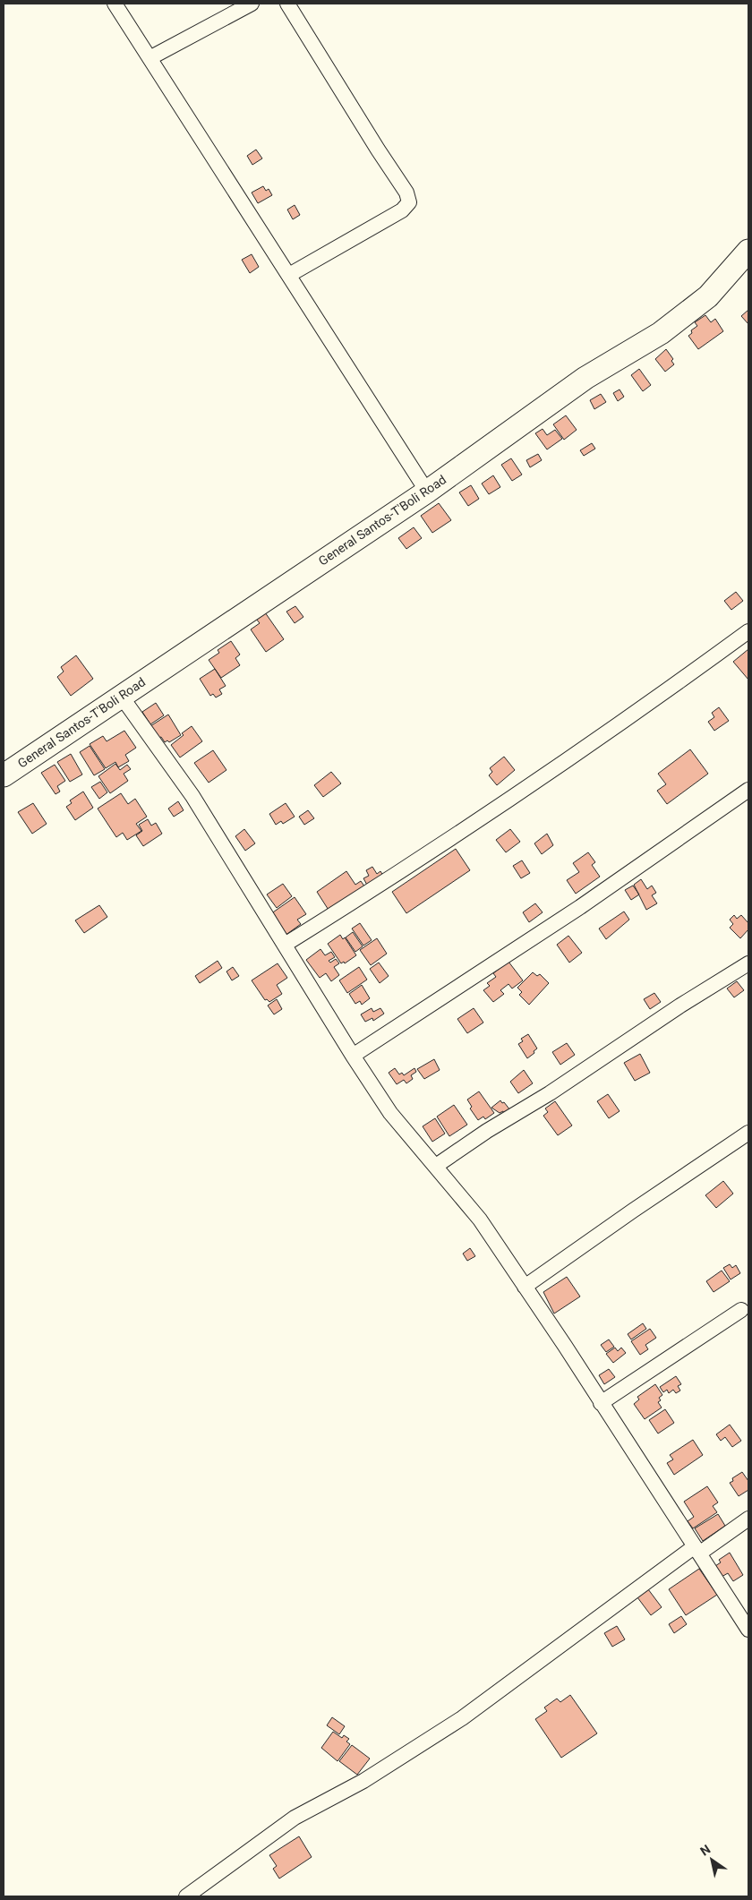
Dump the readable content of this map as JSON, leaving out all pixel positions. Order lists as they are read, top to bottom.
{
  "streets": {
    "main road": ["General Santos-T'Boli Road"]
  },
  "north": "top left"
}
